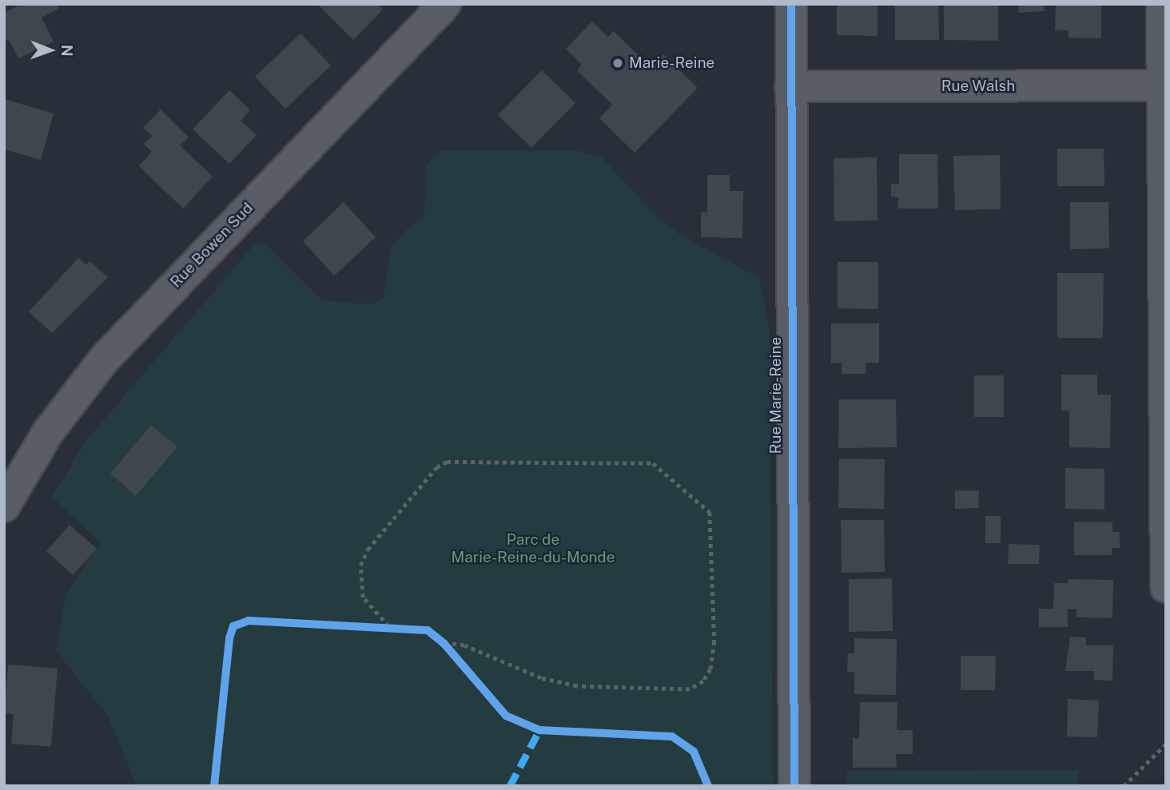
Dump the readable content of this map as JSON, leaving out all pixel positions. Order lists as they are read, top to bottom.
{
  "streets": {
    "street": ["Rue Walsh", "Rue Bowen Sud", "Rue Marie-Reine"]
  },
  "crossings": [
    ["Rue Walsh", "Rue Marie-Reine"]
  ],
  "parks": ["Parc de Marie-Reine-du-Monde"],
  "places": ["Marie-Reine"],
  "north": "right"
}
